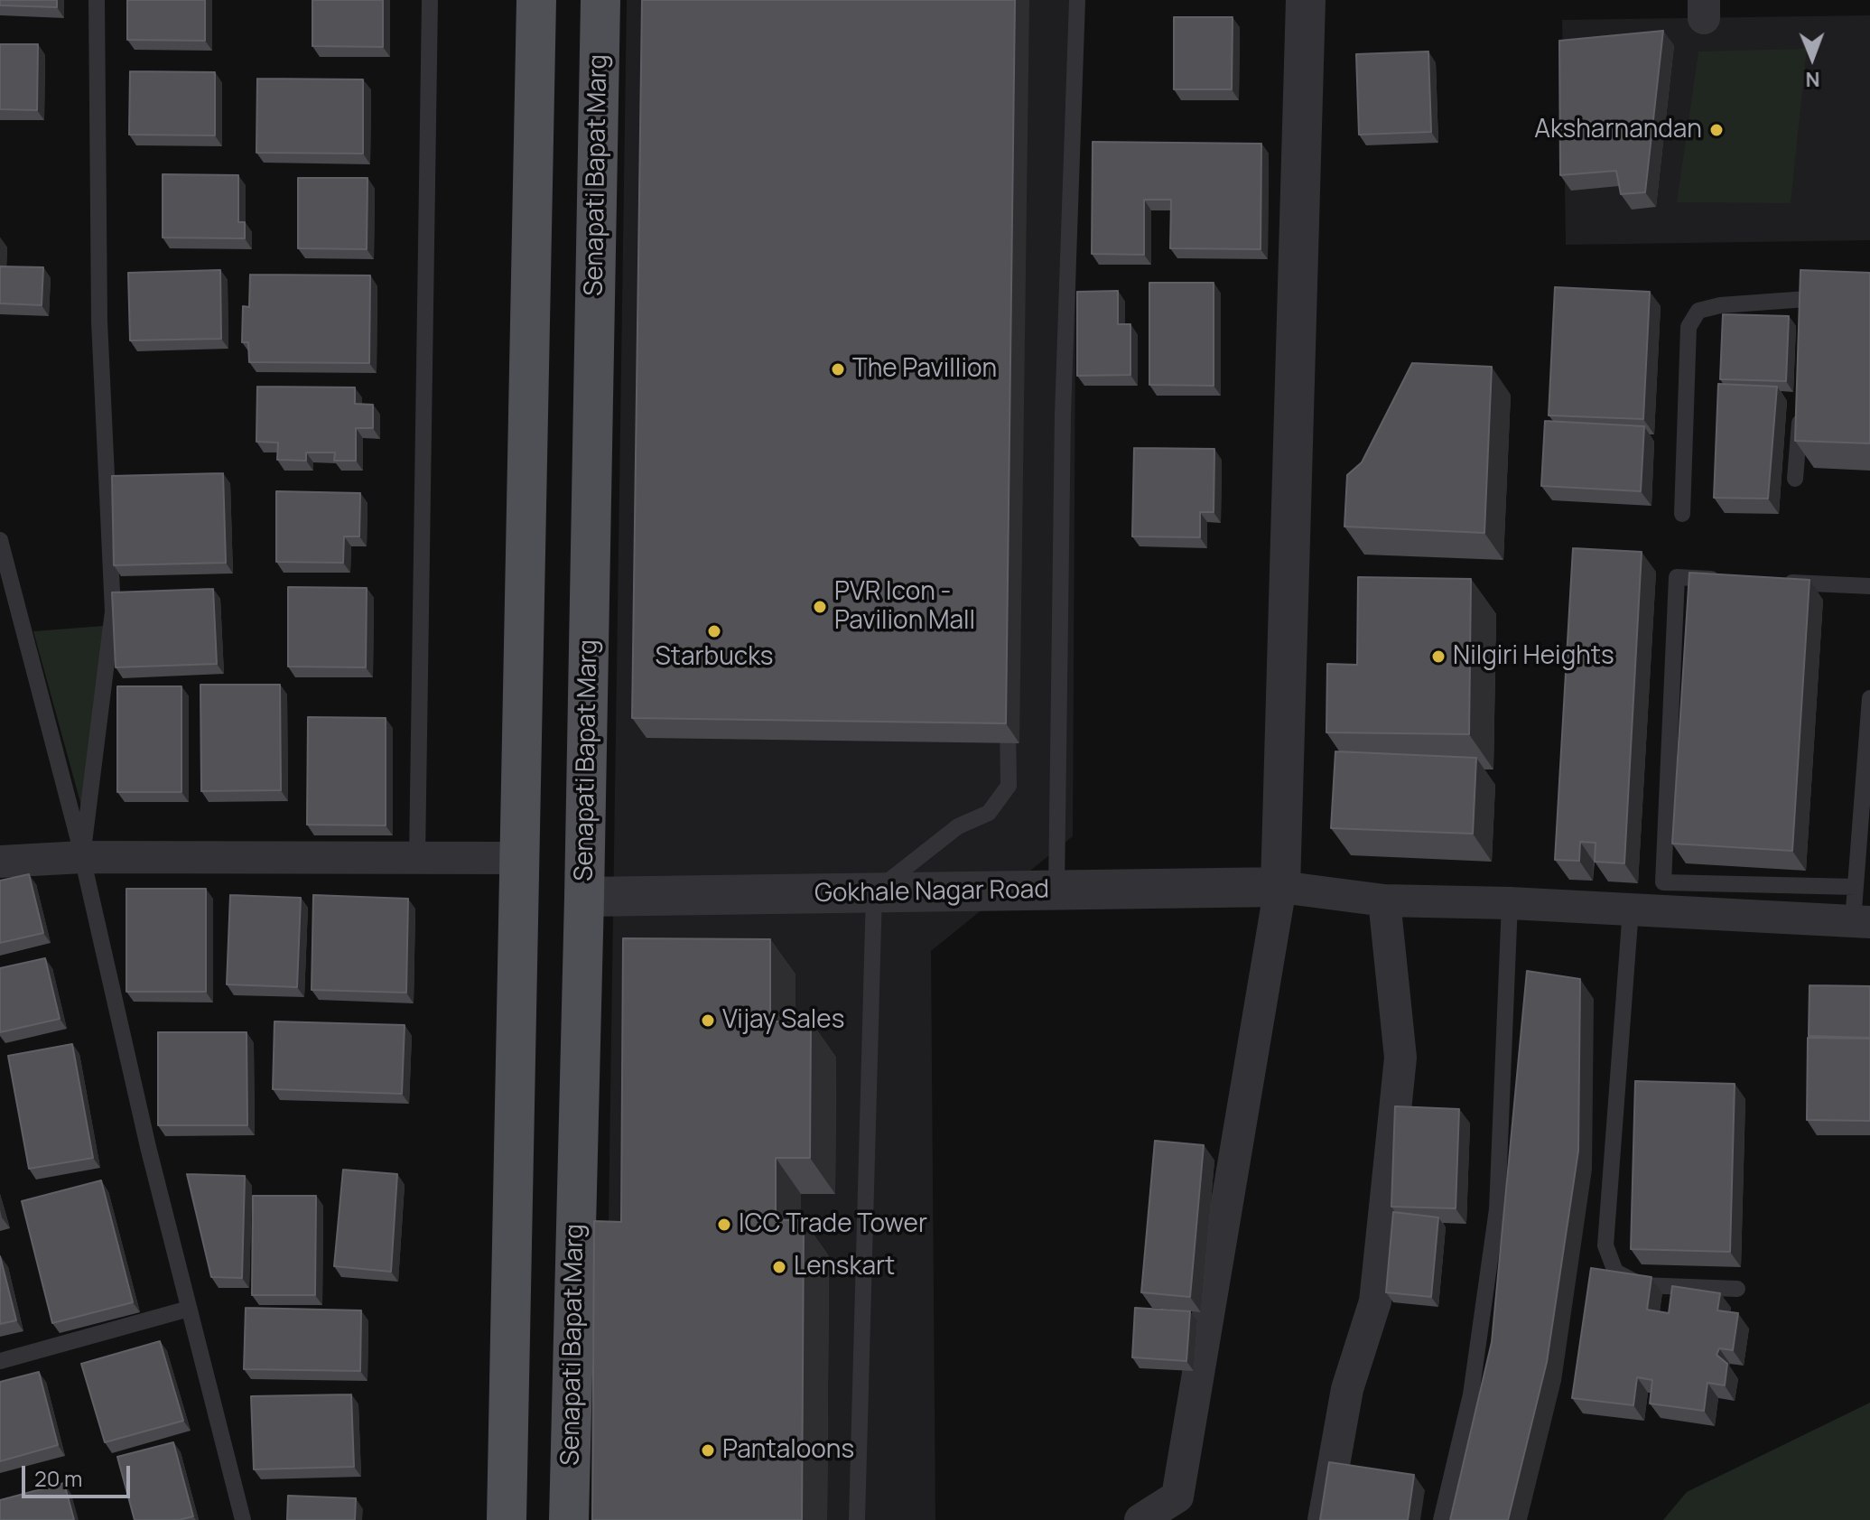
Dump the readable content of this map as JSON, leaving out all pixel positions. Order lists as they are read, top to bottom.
{
  "streets": {
    "main road": ["Senapati Bapat Marg"],
    "street": ["Gokhale Nagar Road"]
  },
  "crossings": [
    ["Senapati Bapat Marg", "Gokhale Nagar Road"]
  ],
  "places": [
    "Aksharnandan",
    "The Pavillion",
    "PVR Icon - Pavilion Mall",
    "Starbucks",
    "Nilgiri Heights",
    "Vijay Sales",
    "ICC Trade Tower",
    "Lenskart",
    "Pantaloons"
  ],
  "scale_bar": "20 m",
  "north": "bottom"
}
